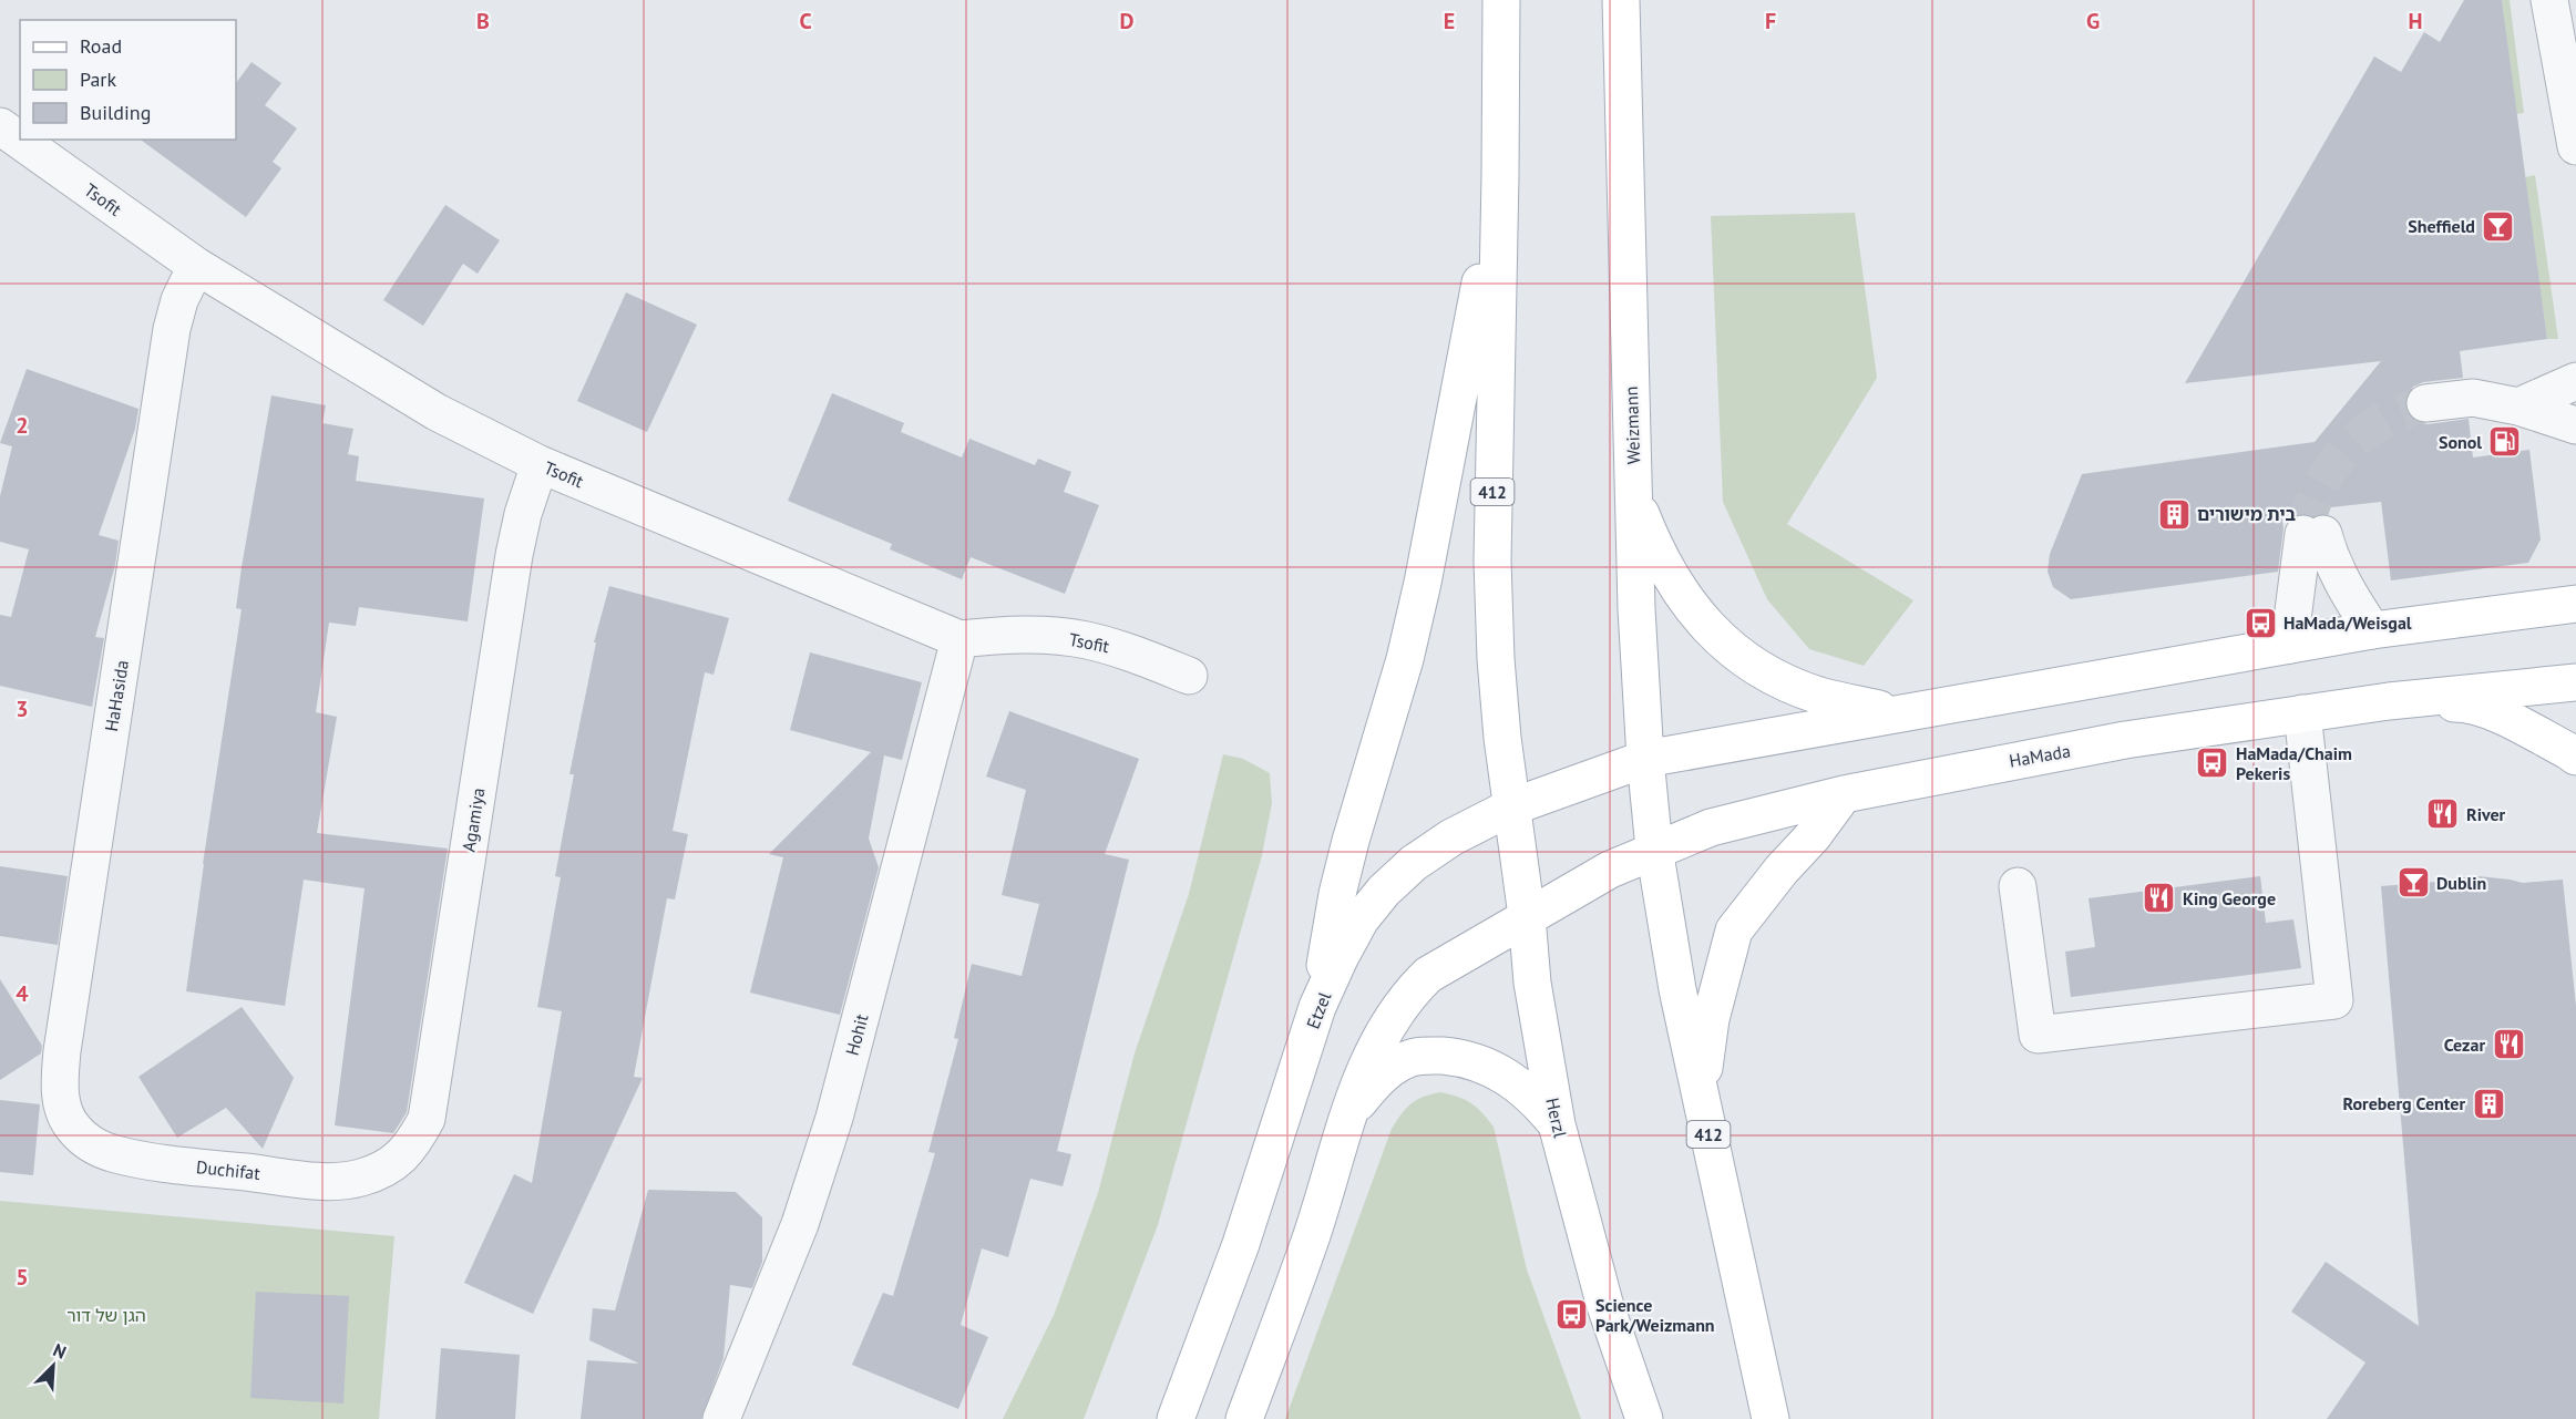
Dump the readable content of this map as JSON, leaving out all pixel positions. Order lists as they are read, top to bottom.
{
  "streets": {
    "main road": [
      "Weizmann",
      "412",
      "HaMada",
      "Etzel",
      "Herzl"
    ],
    "street": [
      "Tsofit",
      "HaHasida",
      "Agamiya",
      "Hohit",
      "Duchifat"
    ]
  },
  "crossings": [
    ["Tsofit", "HaHasida"],
    ["Tsofit", "Agamiya"],
    ["Tsofit", "Hohit"],
    ["Weizmann", "412"],
    ["Weizmann", "HaMada"],
    ["Weizmann", "Etzel"],
    ["412", "HaMada"],
    ["412", "Etzel"],
    ["412", "Herzl"],
    ["HaHasida", "Duchifat"],
    ["HaMada", "Herzl"],
    ["Agamiya", "Duchifat"],
    ["Etzel", "Herzl"]
  ],
  "parks": ["הגן של דור"],
  "places": {
    "bar": ["Sheffield", "Dublin"],
    "fuel station": ["Sonol"],
    "building": ["בית מישורים", "Roreberg Center"],
    "bus stop": ["HaMada/Weisgal", "HaMada/Chaim Pekeris", "Science Park/Weizmann"],
    "restaurant": ["River", "King George", "Cezar"]
  },
  "legend": ["Road", "Park", "Building"],
  "north": "top right",
  "grid": {
    "columns": [
      "B",
      "C",
      "D",
      "E",
      "F",
      "G",
      "H"
    ],
    "rows": [
      "2",
      "3",
      "4",
      "5"
    ]
  }
}
